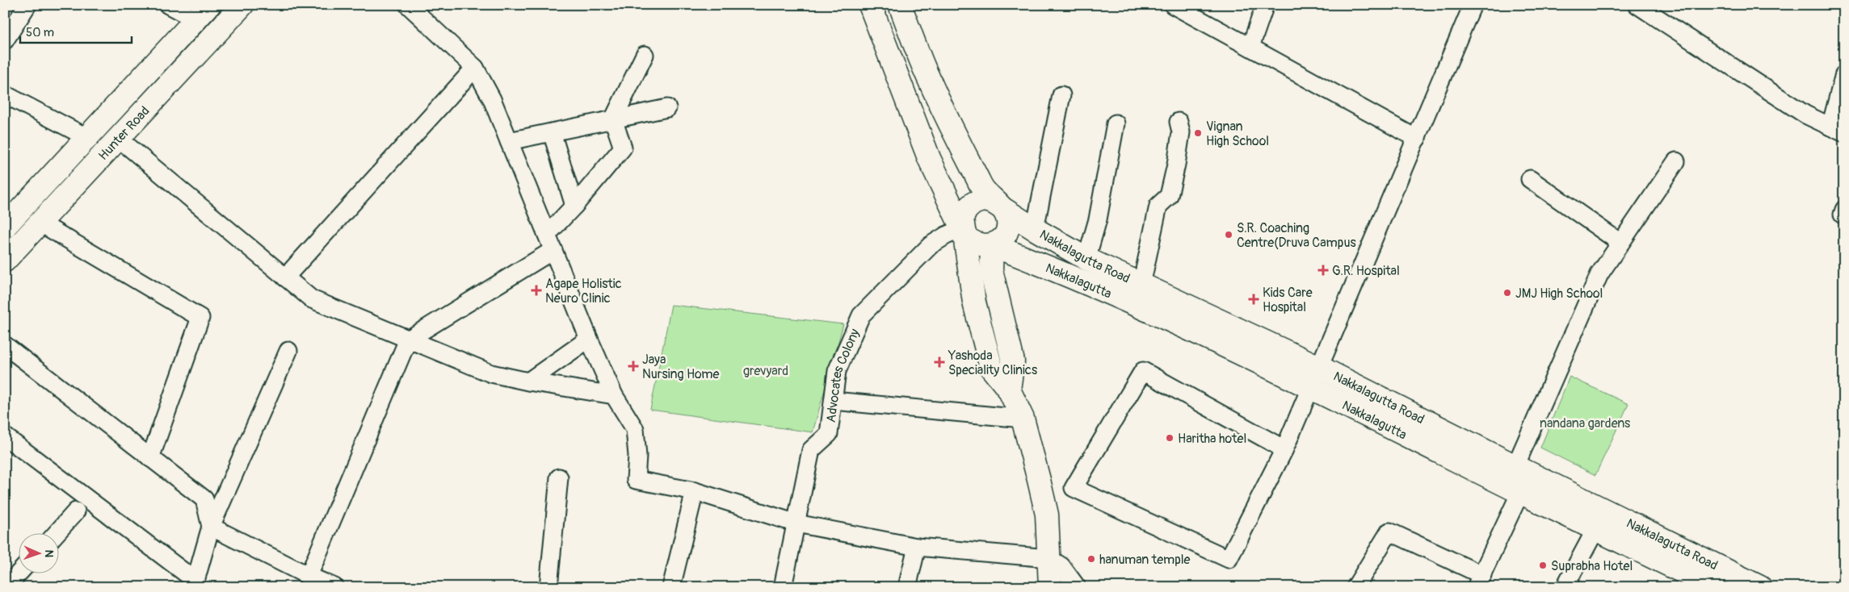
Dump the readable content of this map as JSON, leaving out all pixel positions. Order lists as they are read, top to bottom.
{
  "streets": {
    "main road": ["Hunter Road", "Nakkalagutta Road", "Nakkalagutta"],
    "street": ["Advocates Colony"]
  },
  "crossings": [
    ["Nakkalagutta Road", "Nakkalagutta"],
    ["Nakkalagutta Road", "Advocates Colony"],
    ["Nakkalagutta", "Advocates Colony"]
  ],
  "parks": ["grevyard", "nandana gardens"],
  "places": {
    "other": [
      "Vignan High School",
      "S.R. Coaching Centre(Druva Campus",
      "JMJ High School",
      "Haritha hotel",
      "hanuman temple",
      "Suprabha Hotel"
    ],
    "health": [
      "G.R. Hospital",
      "Agape Holistic Neuro Clinic",
      "Kids Care Hospital",
      "Yashoda Speciality Clinics",
      "Jaya Nursing Home"
    ]
  },
  "scale_bar": "50 m",
  "north": "right"
}
